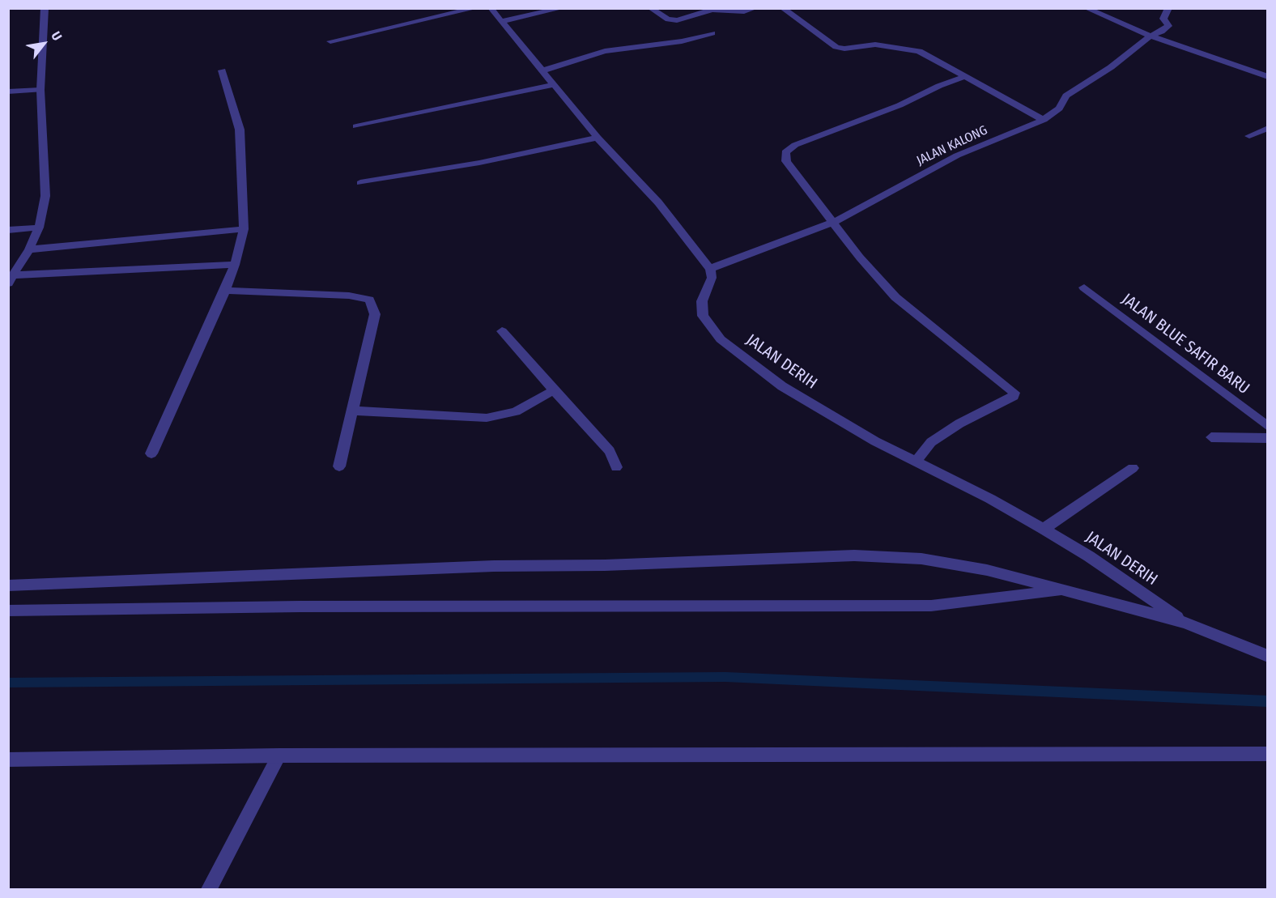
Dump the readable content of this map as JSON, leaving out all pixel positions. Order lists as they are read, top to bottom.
{
  "streets": {
    "street": ["JALAN KALONG", "JALAN BLUE SAFIR BARU", "JALAN DERIH"]
  },
  "crossings": [
    ["JALAN KALONG", "JALAN DERIH"]
  ],
  "north": "top right"
}
